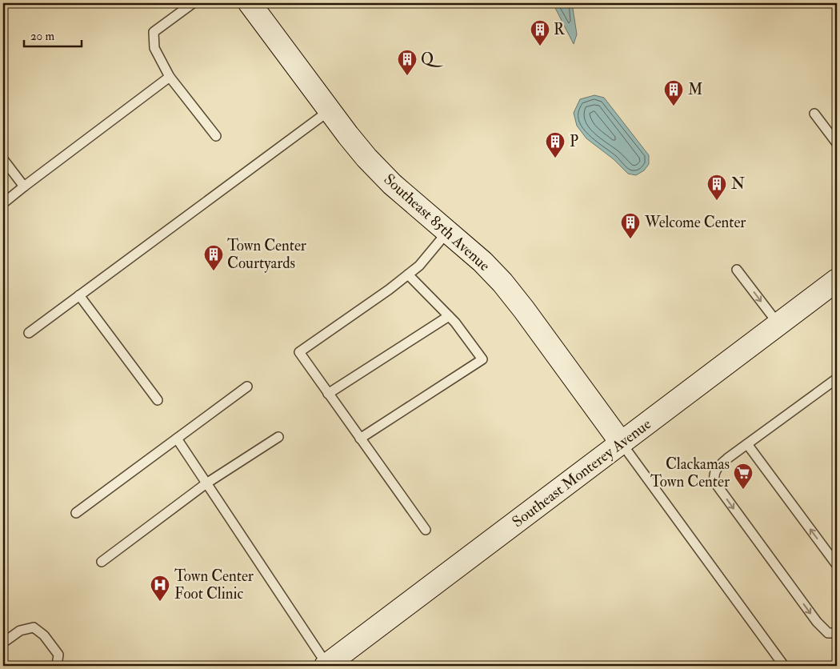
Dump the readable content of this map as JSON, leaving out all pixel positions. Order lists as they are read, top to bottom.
{
  "streets": {
    "main road": ["Southeast 85th Avenue", "Southeast Monterey Avenue"]
  },
  "crossings": [
    ["Southeast 85th Avenue", "Southeast Monterey Avenue"]
  ],
  "places": {
    "building": [
      "R",
      "Q",
      "M",
      "P",
      "N",
      "Welcome Center",
      "Town Center Courtyards"
    ],
    "supermarket": ["Clackamas Town Center"],
    "hospital": ["Town Center Foot Clinic"]
  },
  "scale_bar": "20 m"
}
